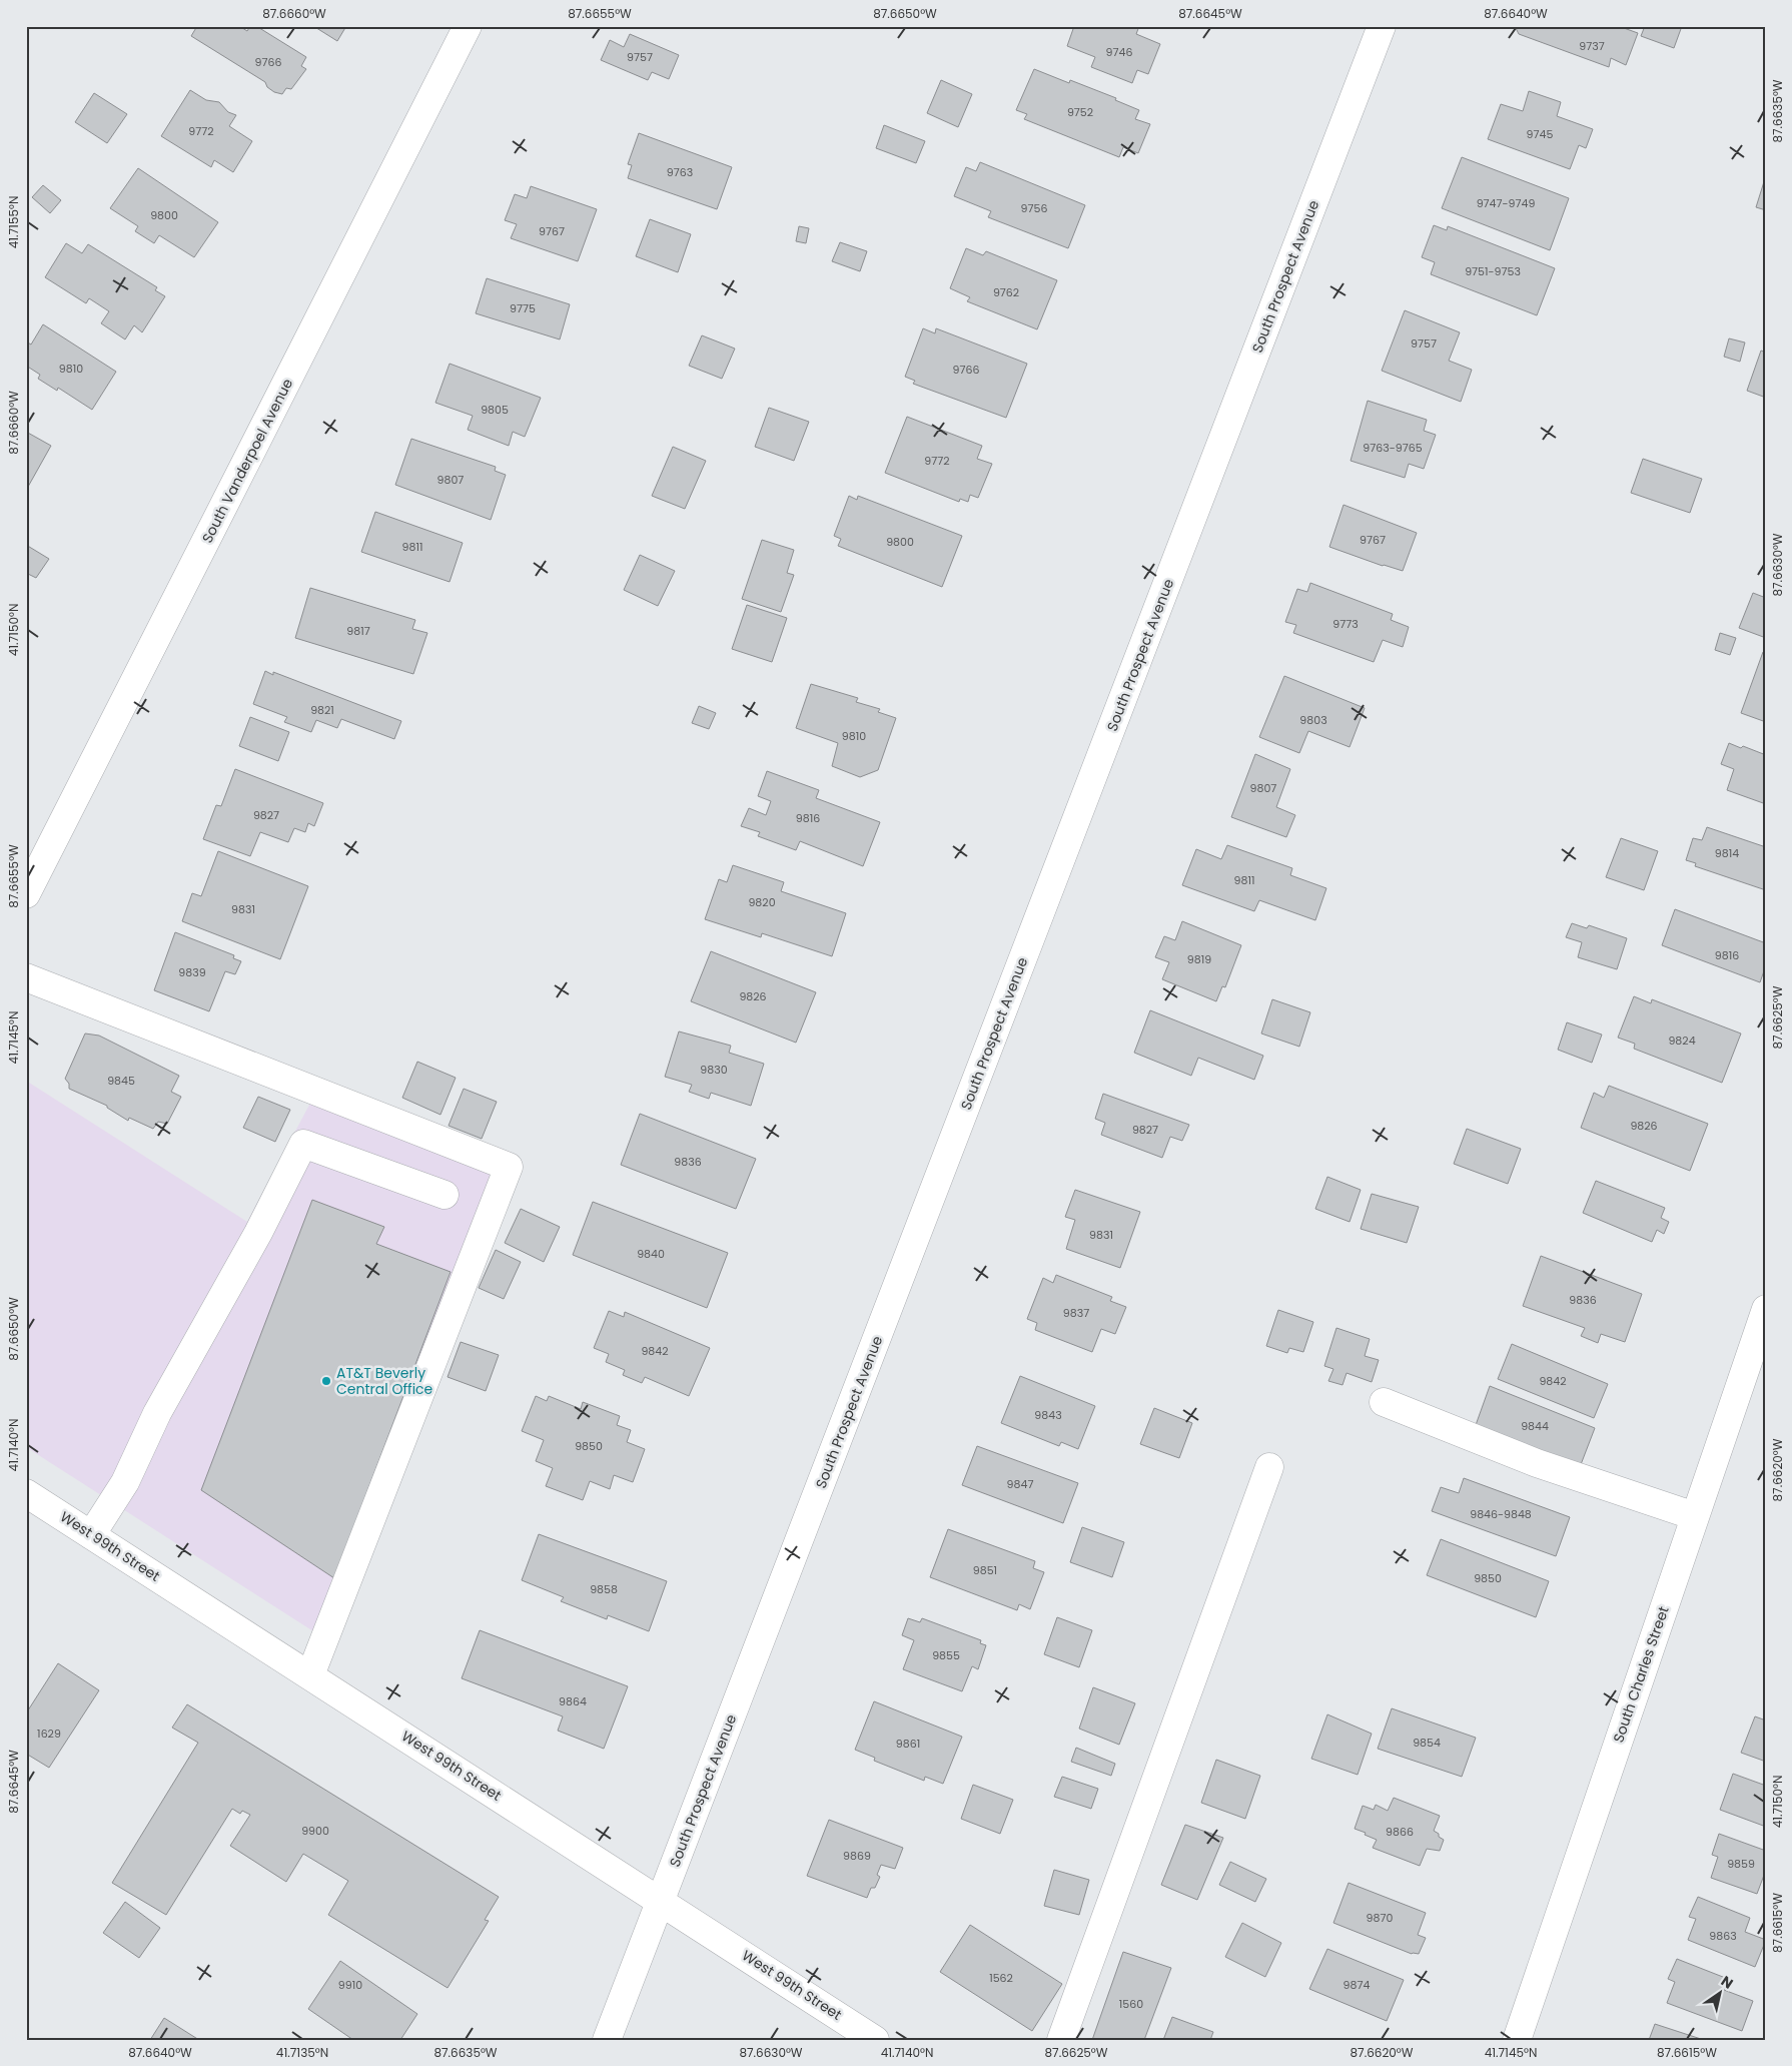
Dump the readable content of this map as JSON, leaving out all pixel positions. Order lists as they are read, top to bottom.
{
  "streets": {
    "street": [
      "South Prospect Avenue",
      "South Vanderpoel Avenue",
      "West 99th Street",
      "South Charles Street"
    ]
  },
  "crossings": [
    ["South Prospect Avenue", "West 99th Street"]
  ],
  "places": ["AT&T Beverly Central Office"],
  "house_numbers": [
    "9737",
    "9746",
    "9757",
    "9766",
    "9752",
    "9772",
    "9745",
    "9763",
    "9747-9749",
    "9756",
    "9800",
    "9767",
    "9751-9753",
    "9762",
    "9775",
    "9757",
    "9810",
    "9766",
    "9805",
    "9763-9765",
    "9772",
    "9807",
    "9767",
    "9800",
    "9811",
    "9773",
    "9817",
    "9821",
    "9803",
    "9810",
    "9807",
    "9827",
    "9816",
    "9814",
    "9811",
    "9820",
    "9831",
    "9816",
    "9819",
    "9839",
    "9826",
    "9824",
    "9830",
    "9845",
    "9826",
    "9827",
    "9836",
    "9831",
    "9840",
    "9836",
    "9837",
    "9842",
    "9842",
    "9843",
    "9844",
    "9850",
    "9847",
    "9846-9848",
    "9851",
    "9850",
    "9858",
    "9855",
    "9864",
    "1629",
    "9854",
    "9861",
    "9900",
    "9866",
    "9869",
    "9859",
    "9870",
    "9863",
    "1562",
    "9910",
    "9874",
    "1560"
  ],
  "north": "top right",
  "coordinates": [
    "87.6660°W",
    "87.6655°W",
    "87.6650°W",
    "87.6645°W",
    "87.6640°W",
    "87.6635°W",
    "41.7155°N",
    "87.6630°W",
    "41.7150°N",
    "87.6625°W",
    "41.7145°N",
    "41.7140°N",
    "87.6620°W",
    "87.6615°W",
    "41.7135°N"
  ]
}
